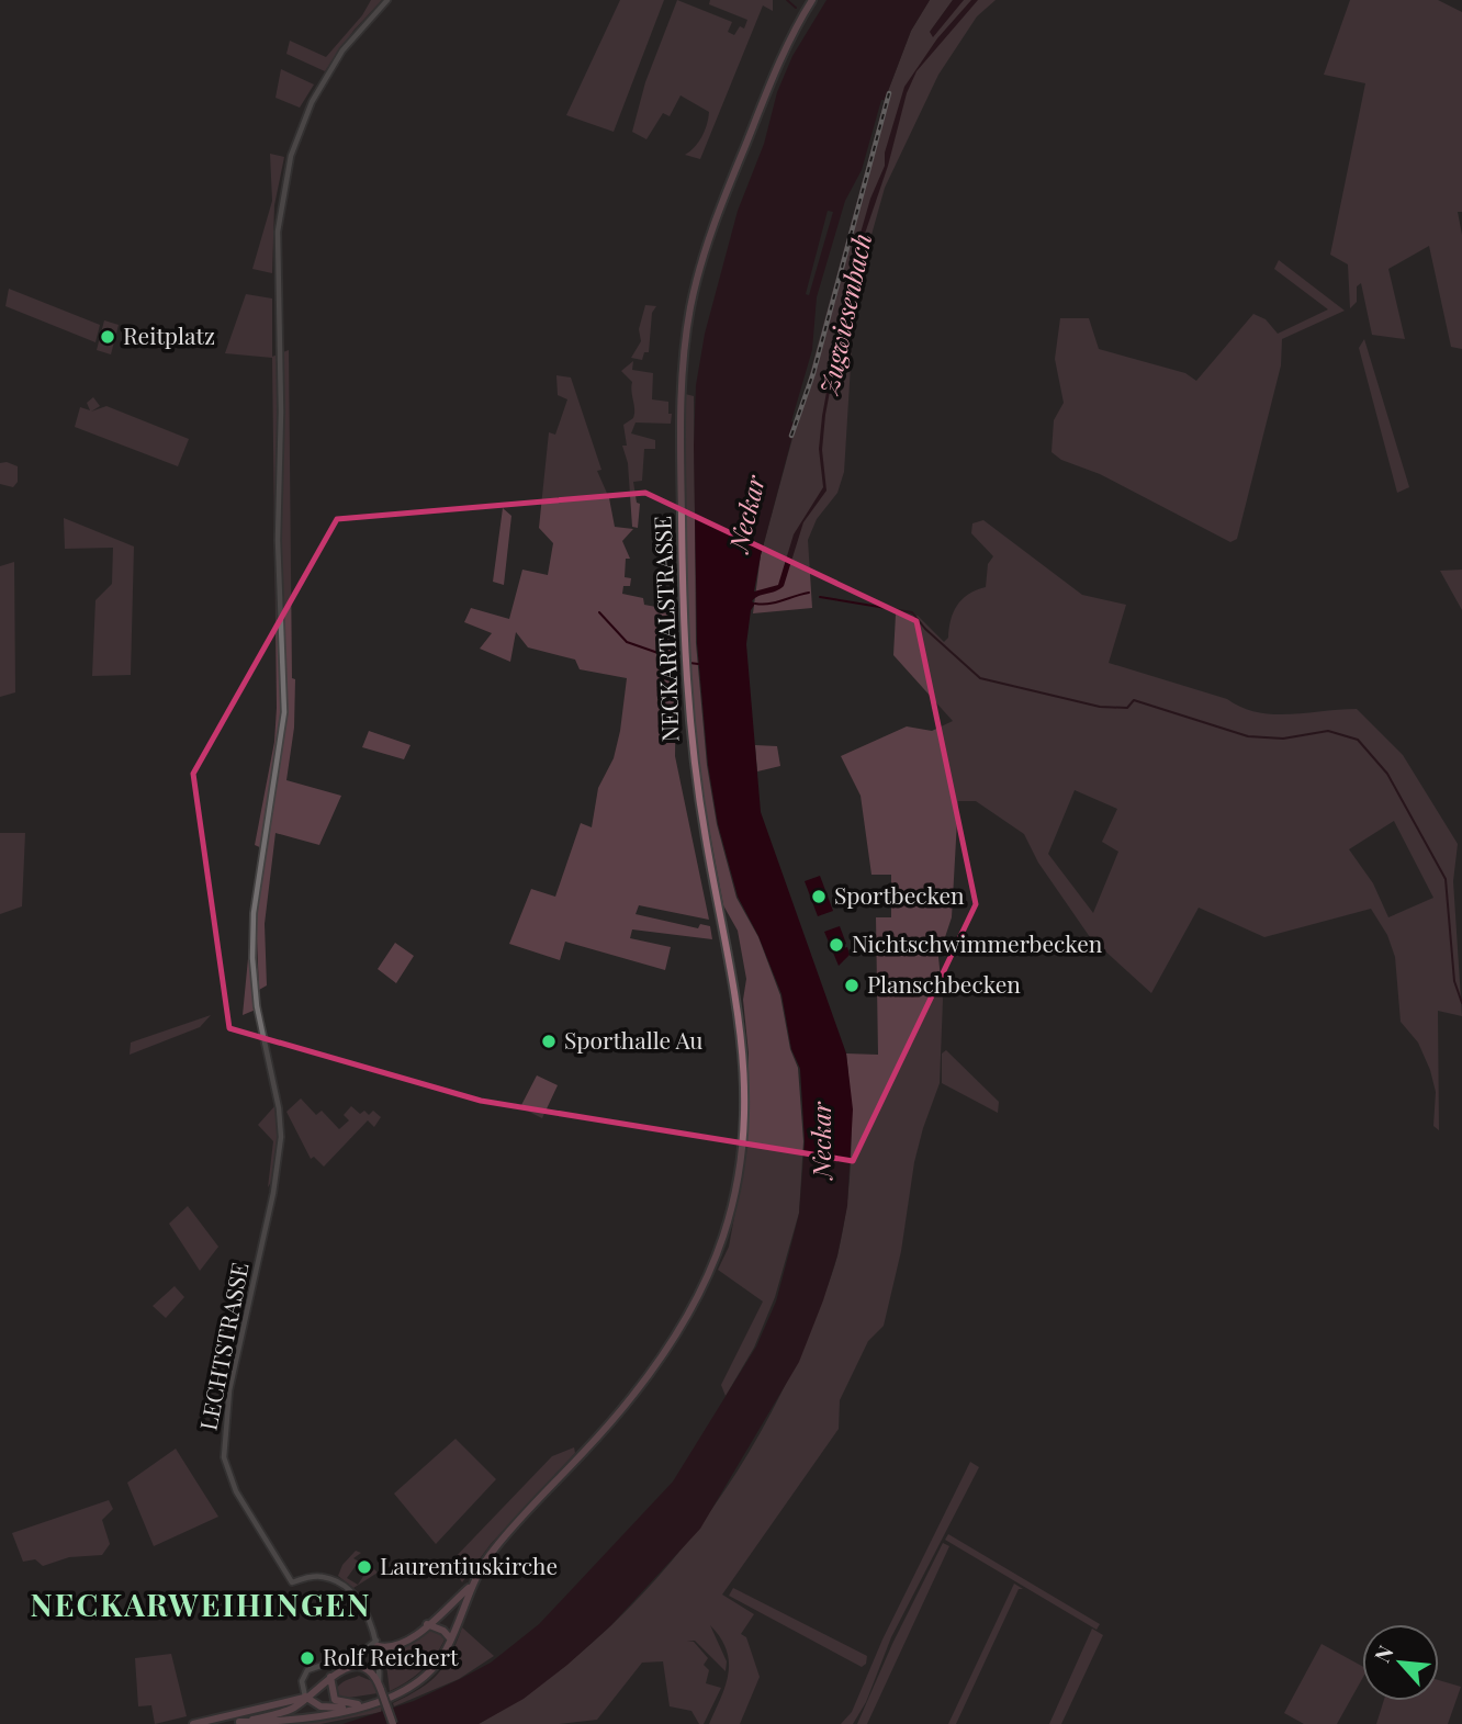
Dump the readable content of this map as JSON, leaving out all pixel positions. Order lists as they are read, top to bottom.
{
  "streets": {
    "main road": ["NECKARTALSTRASSE"],
    "street": ["LECHTSTRASSE"]
  },
  "districts": ["NECKARWEIHINGEN"],
  "water": ["Zugwiesenbach", "Neckar"],
  "places": [
    "Reitplatz",
    "Sportbecken",
    "Nichtschwimmerbecken",
    "Planschbecken",
    "Sporthalle Au",
    "Laurentiuskirche",
    "Rolf Reichert"
  ],
  "north": "top left"
}
